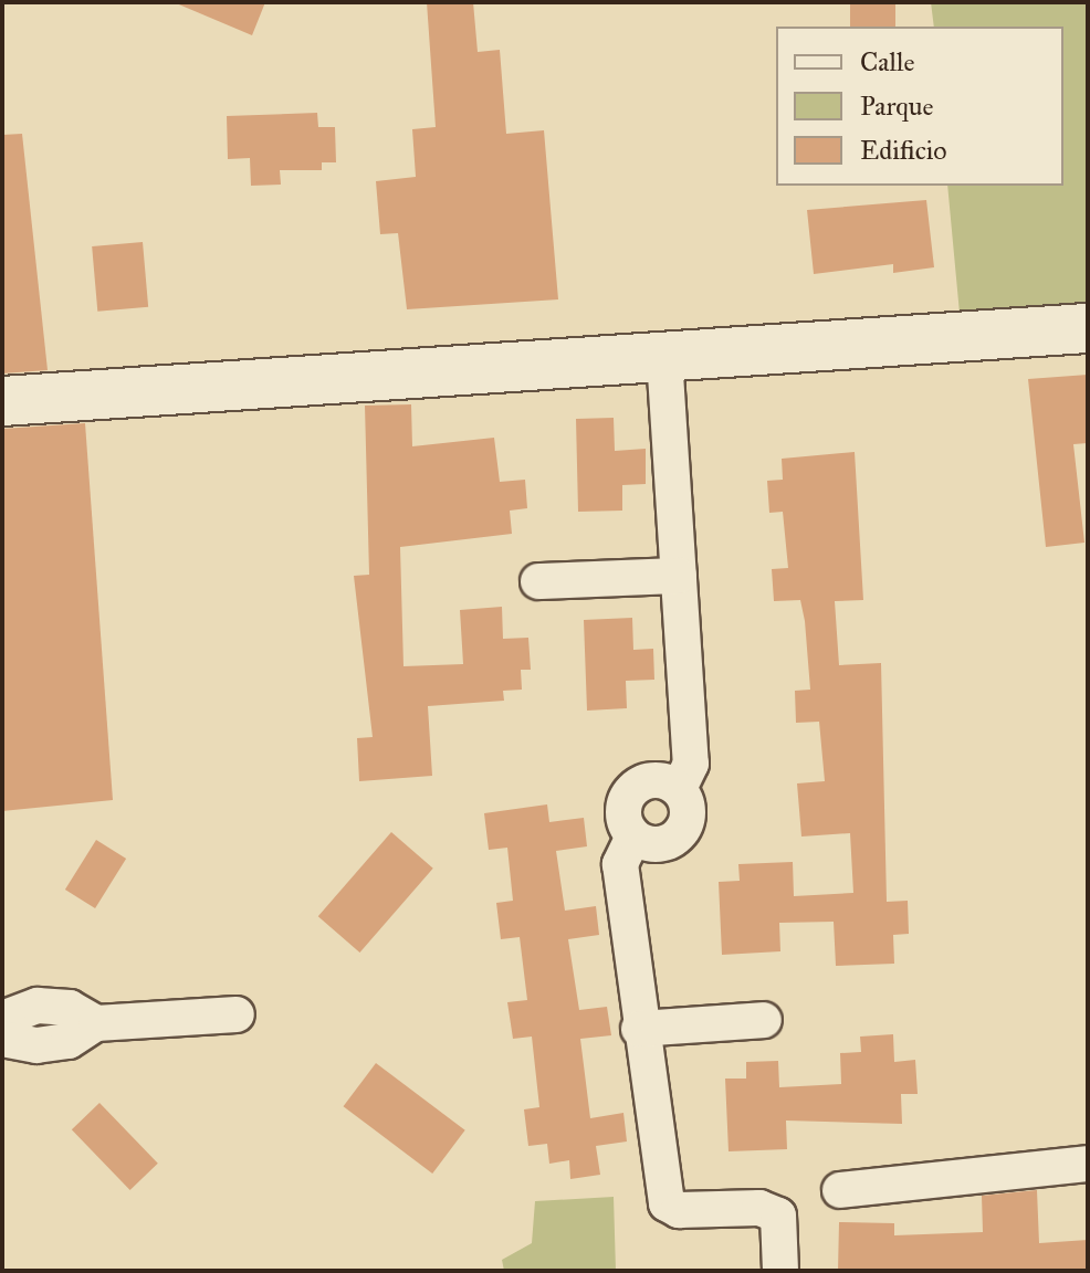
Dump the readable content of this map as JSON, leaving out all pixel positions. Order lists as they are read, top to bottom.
{
  "legend": ["Calle", "Parque", "Edificio"]
}
